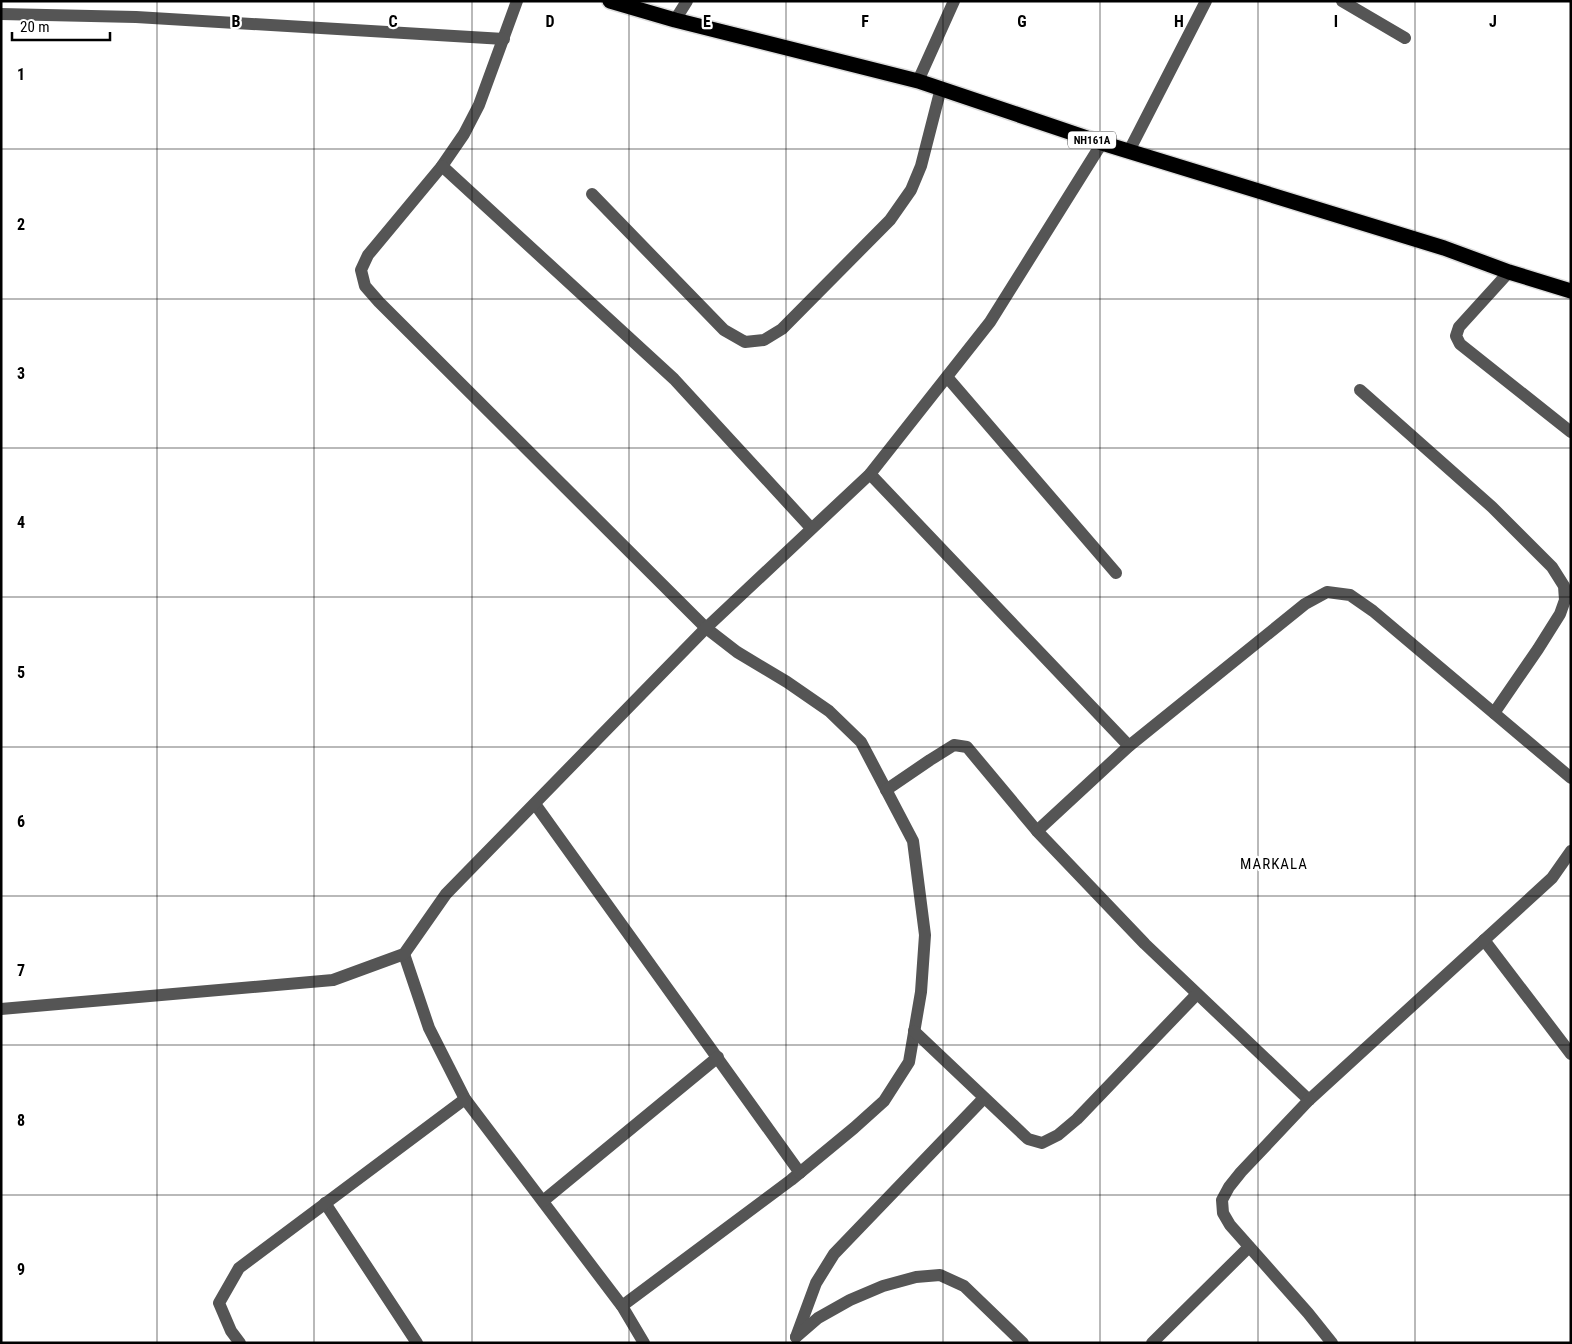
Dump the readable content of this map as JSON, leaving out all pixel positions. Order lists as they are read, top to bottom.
{
  "streets": {
    "highway": ["NH161A"]
  },
  "districts": ["MARKALA"],
  "scale_bar": "20 m",
  "grid": {
    "columns": [
      "B",
      "C",
      "D",
      "E",
      "F",
      "G",
      "H",
      "I",
      "J"
    ],
    "rows": [
      "1",
      "2",
      "3",
      "4",
      "5",
      "6",
      "7",
      "8",
      "9"
    ]
  }
}
